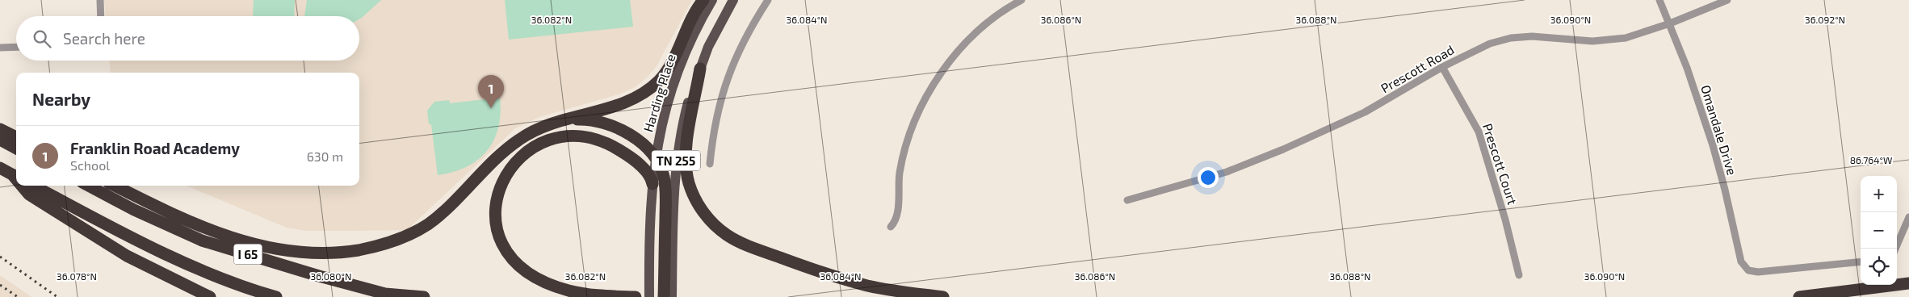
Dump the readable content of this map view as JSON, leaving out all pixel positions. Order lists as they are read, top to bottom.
{
  "streets": {
    "highway": ["I 65"],
    "main road": ["Harding Place", "TN 255"],
    "street": ["Prescott Road", "Omandale Drive", "Prescott Court"]
  },
  "crossings": [
    ["Prescott Road", "Omandale Drive"],
    ["Prescott Road", "Prescott Court"]
  ],
  "page": {
    "search": "Search here",
    "heading": "Nearby",
    "pins": "1",
    "list": [
      {
        "mark": "1",
        "name": "Franklin Road Academy",
        "note": "School",
        "value": "630 m"
      }
    ],
    "map_buttons": ["+", "−"]
  },
  "coordinates": [
    "36.082°N",
    "36.084°N",
    "36.086°N",
    "36.088°N",
    "36.090°N",
    "36.092°N",
    "86.764°W",
    "36.078°N",
    "36.080°N"
  ]
}
